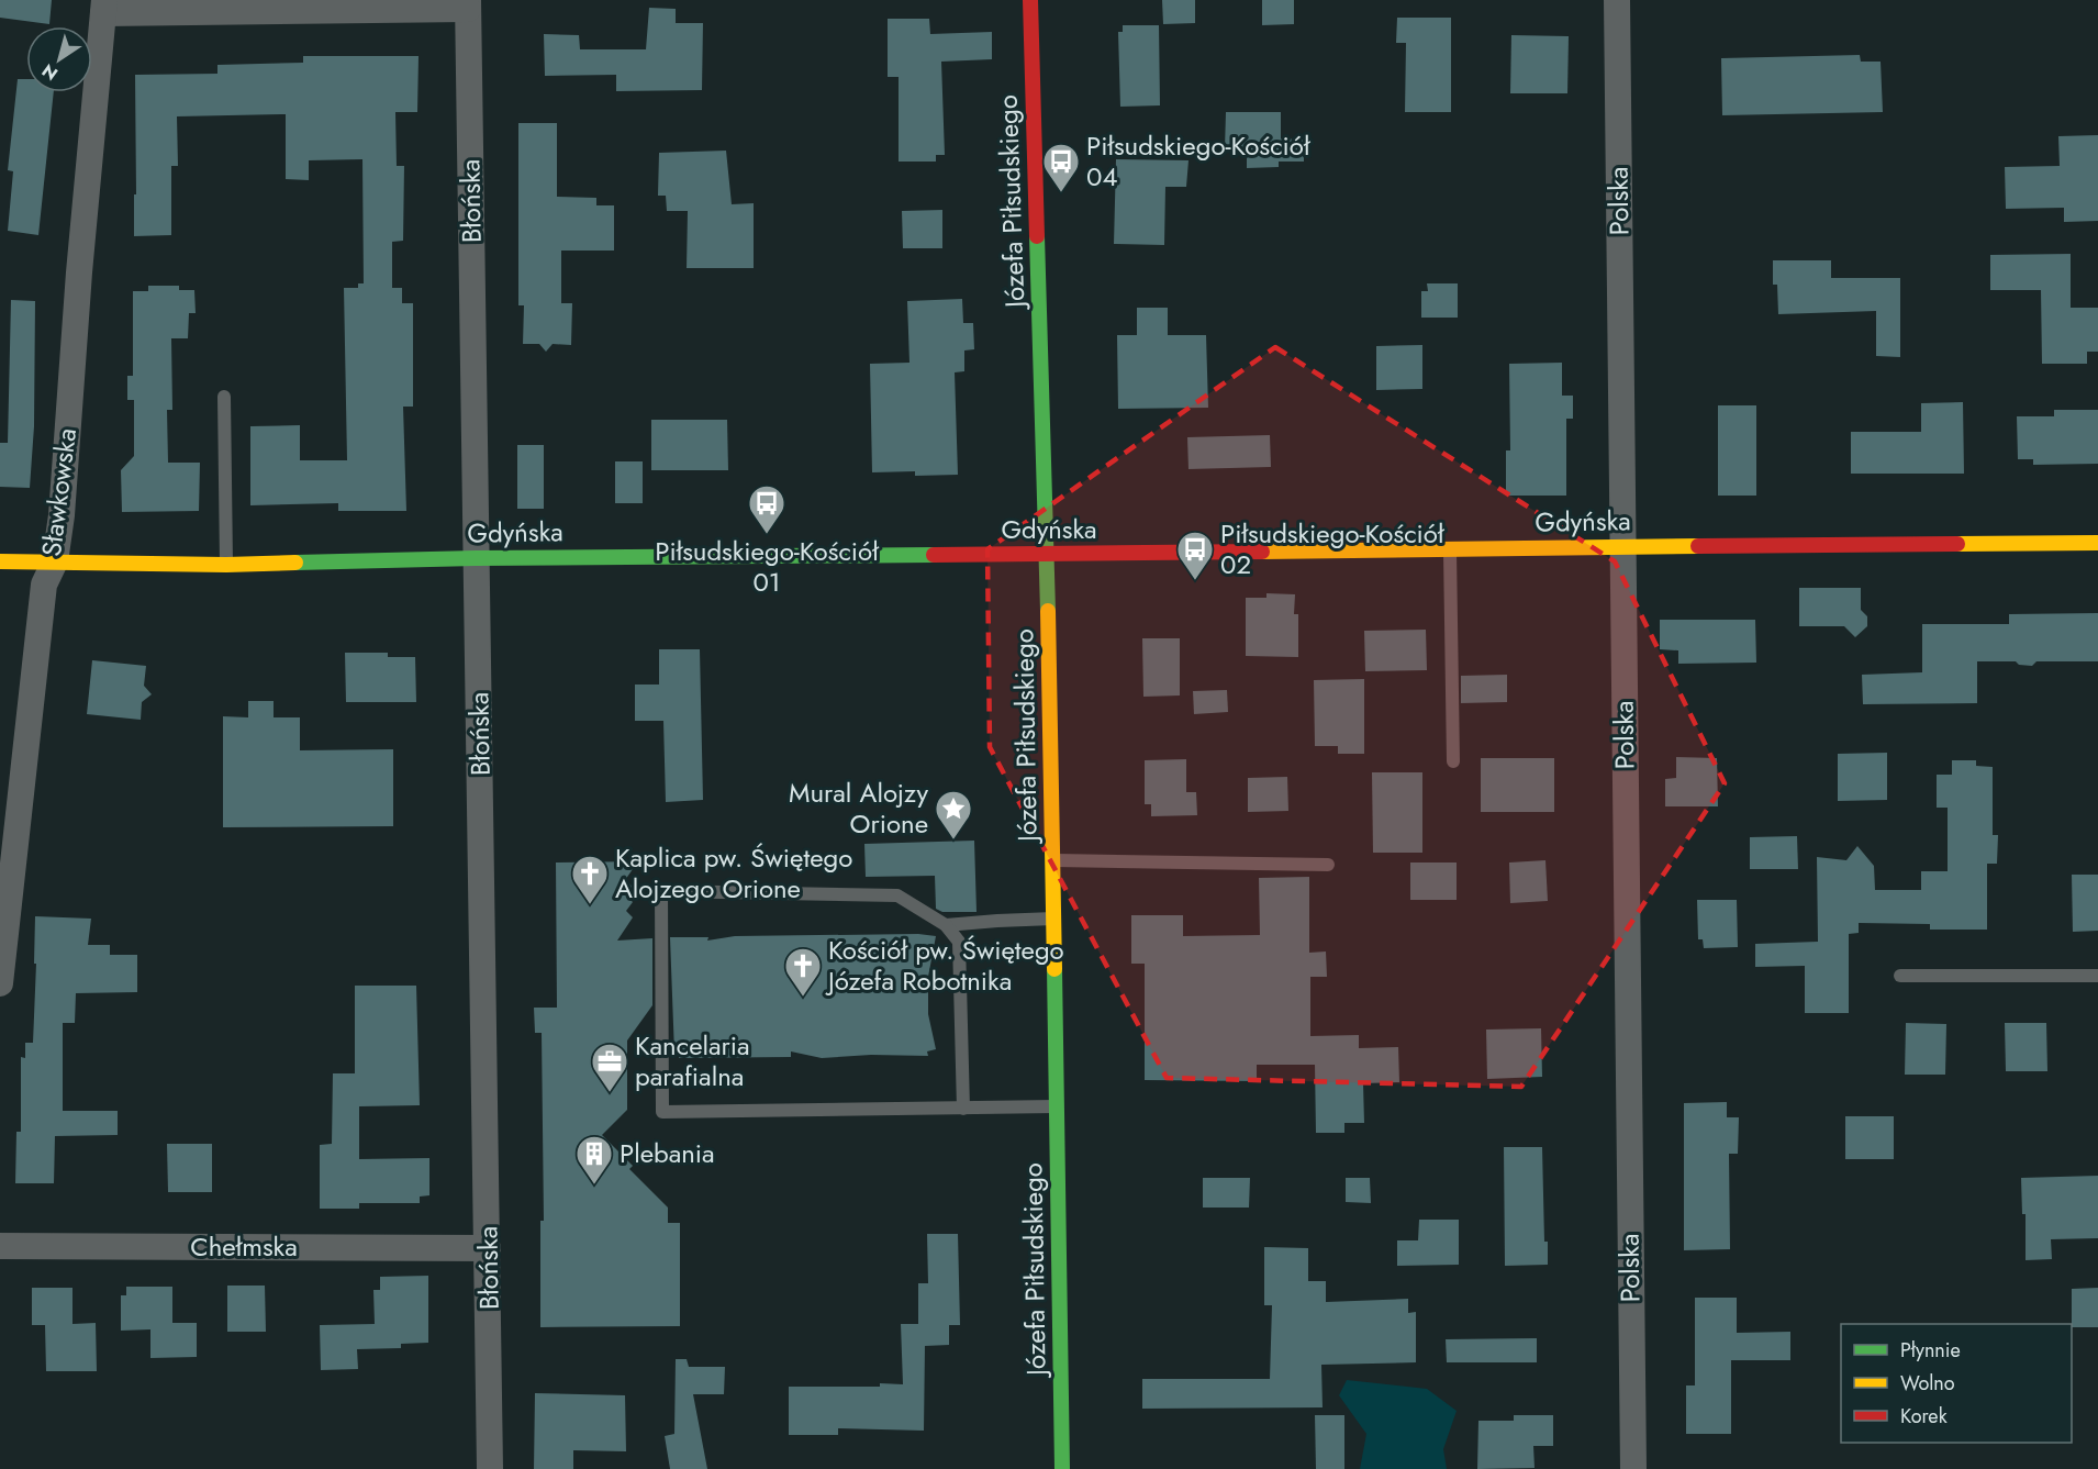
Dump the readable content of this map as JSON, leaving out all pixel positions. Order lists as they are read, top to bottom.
{
  "streets": {
    "street": [
      "Błońska",
      "Józefa Piłsudskiego",
      "Polska",
      "Sławkowska",
      "Gdyńska",
      "Chełmska"
    ]
  },
  "crossings": [
    ["Błońska", "Gdyńska"],
    ["Błońska", "Chełmska"],
    ["Józefa Piłsudskiego", "Gdyńska"],
    ["Polska", "Gdyńska"],
    ["Sławkowska", "Gdyńska"]
  ],
  "places": {
    "bus stop": ["Piłsudskiego-Kościół 04", "Piłsudskiego-Kościół 01", "Piłsudskiego-Kościół 02"],
    "place": ["Mural Alojzy Orione"],
    "church": ["Kaplica pw. Świętego Alojzego Orione", "Kościół pw. Świętego Józefa Robotnika"],
    "office": ["Kancelaria parafialna"],
    "building": ["Plebania"]
  },
  "legend": ["Płynnie", "Wolno", "Korek"],
  "north": "bottom left"
}
